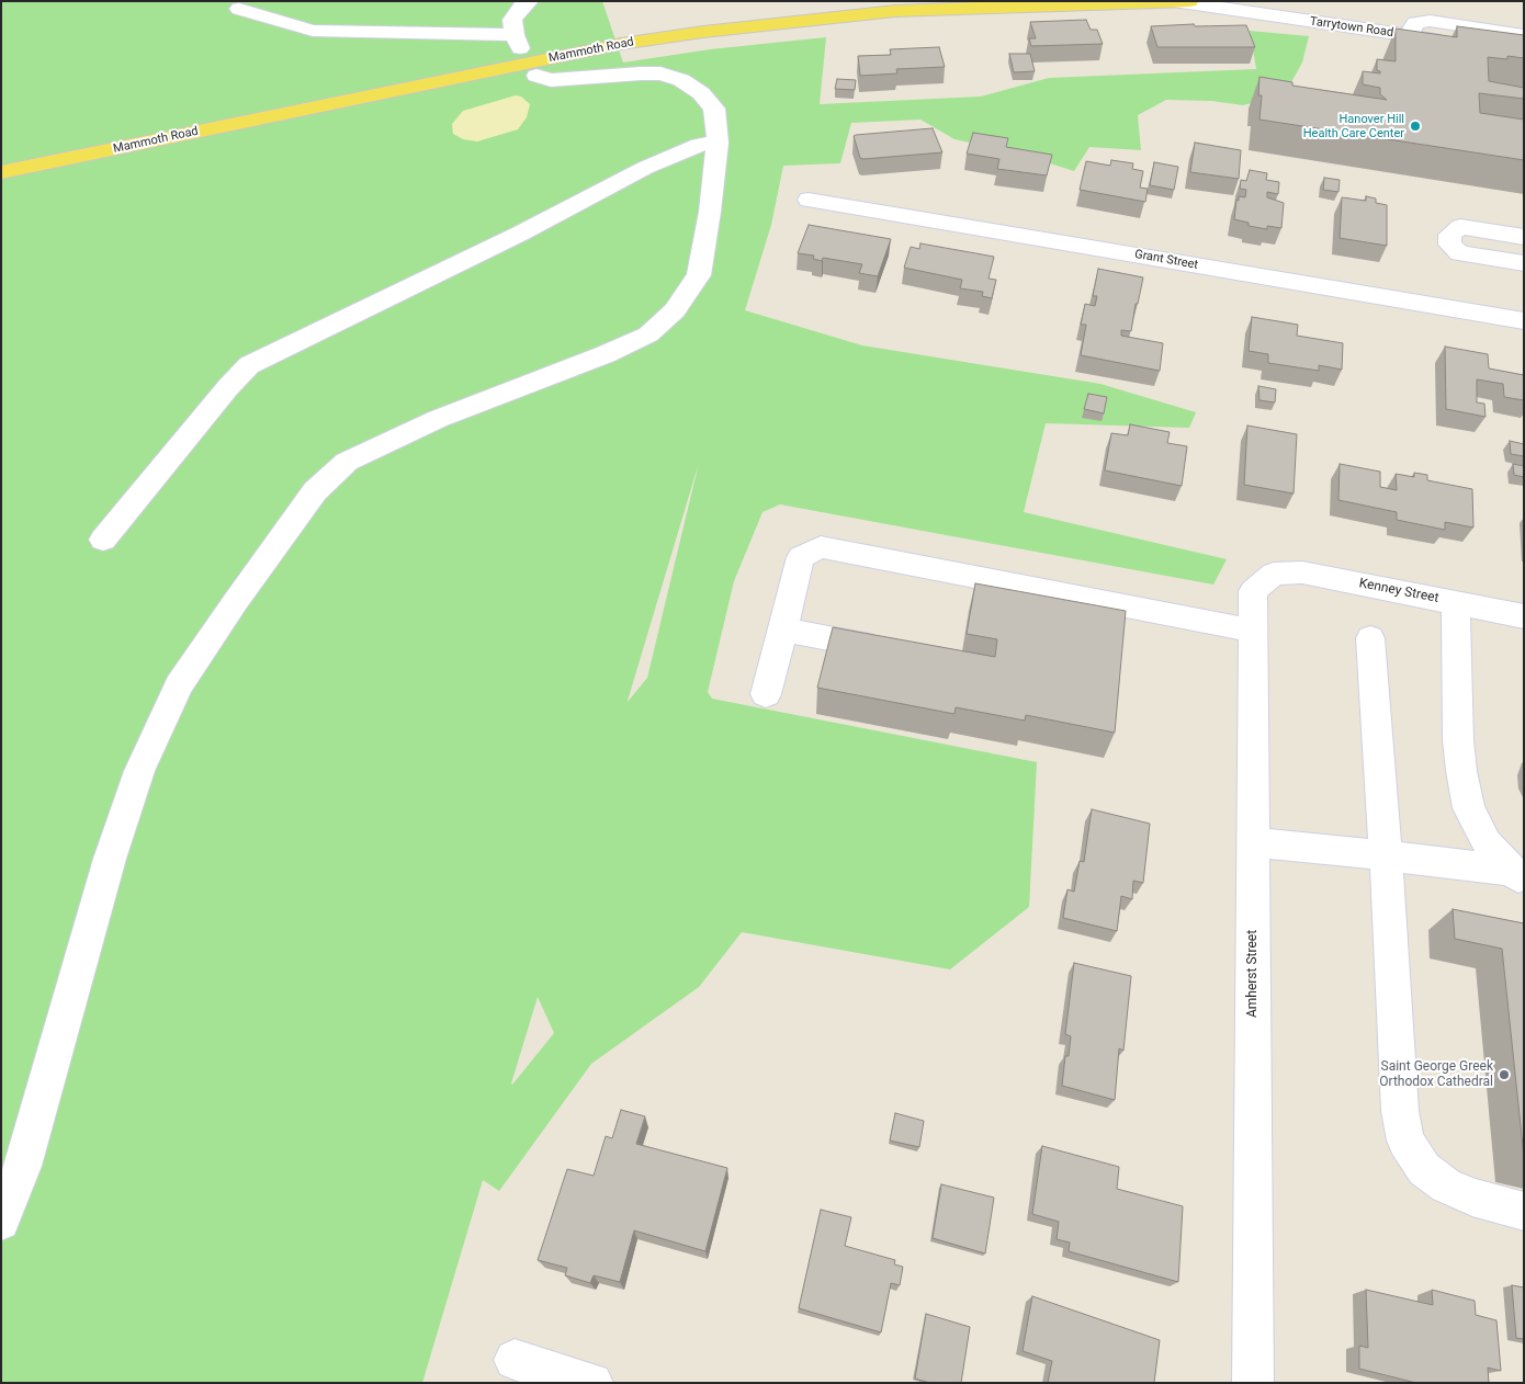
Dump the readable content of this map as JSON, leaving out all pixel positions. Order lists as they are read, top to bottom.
{
  "streets": {
    "main road": ["Mammoth Road"],
    "street": [
      "Tarrytown Road",
      "Grant Street",
      "Kenney Street",
      "Amherst Street"
    ]
  },
  "crossings": [
    ["Tarrytown Road", "Mammoth Road"],
    ["Kenney Street", "Amherst Street"]
  ],
  "places": ["Hanover Hill Health Care Center", "Saint George Greek Orthodox Cathedral"]
}
